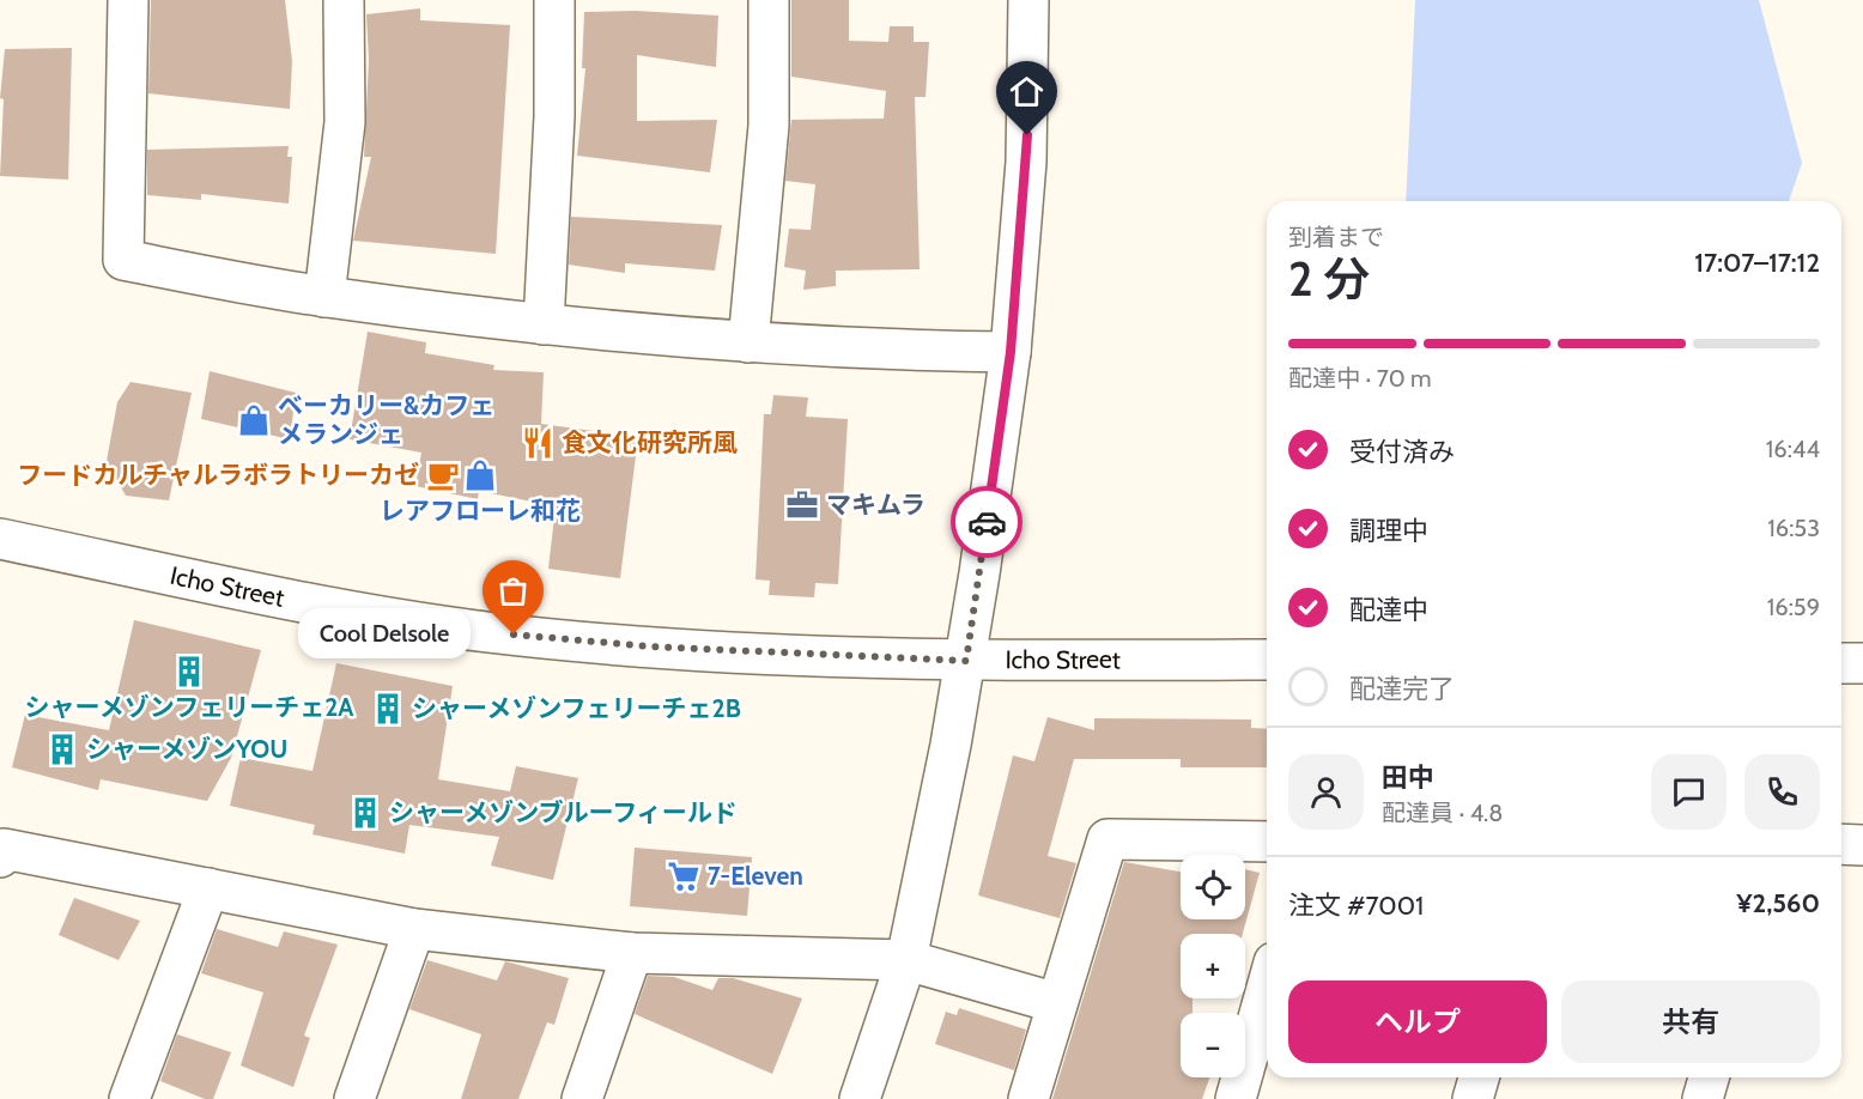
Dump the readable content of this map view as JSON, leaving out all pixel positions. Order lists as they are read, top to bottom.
{
  "streets": {
    "street": ["Icho Street"]
  },
  "places": {
    "shop": ["ベーカリー&カフェ メランジェ", "レアフローレ和花"],
    "restaurant": ["食文化研究所風"],
    "cafe": ["フードカルチャルラボラトリーカゼ"],
    "office": ["マキムラ"],
    "other": ["Cool Delsole"],
    "building": [
      "シャーメゾンフェリーチェ2A",
      "シャーメゾンフェリーチェ2B",
      "シャーメゾンYOU",
      "シャーメゾンブルーフィールド"
    ],
    "supermarket": ["7-Eleven"]
  },
  "page": {
    "heading": ["2 分", "到着まで", "17:07–17:12"],
    "panel": [
      "田中",
      "配達員 · 4.8",
      "注文 #7001",
      "¥2,560"
    ],
    "bar": "配達中 · 70 m",
    "list": [
      ["受付済み", "16:44"],
      ["調理中", "16:53"],
      ["配達中", "16:59"],
      "配達完了"
    ],
    "bubble": "Cool Delsole",
    "map_buttons": ["+", "−"],
    "buttons": ["ヘルプ", "共有"]
  }
}
